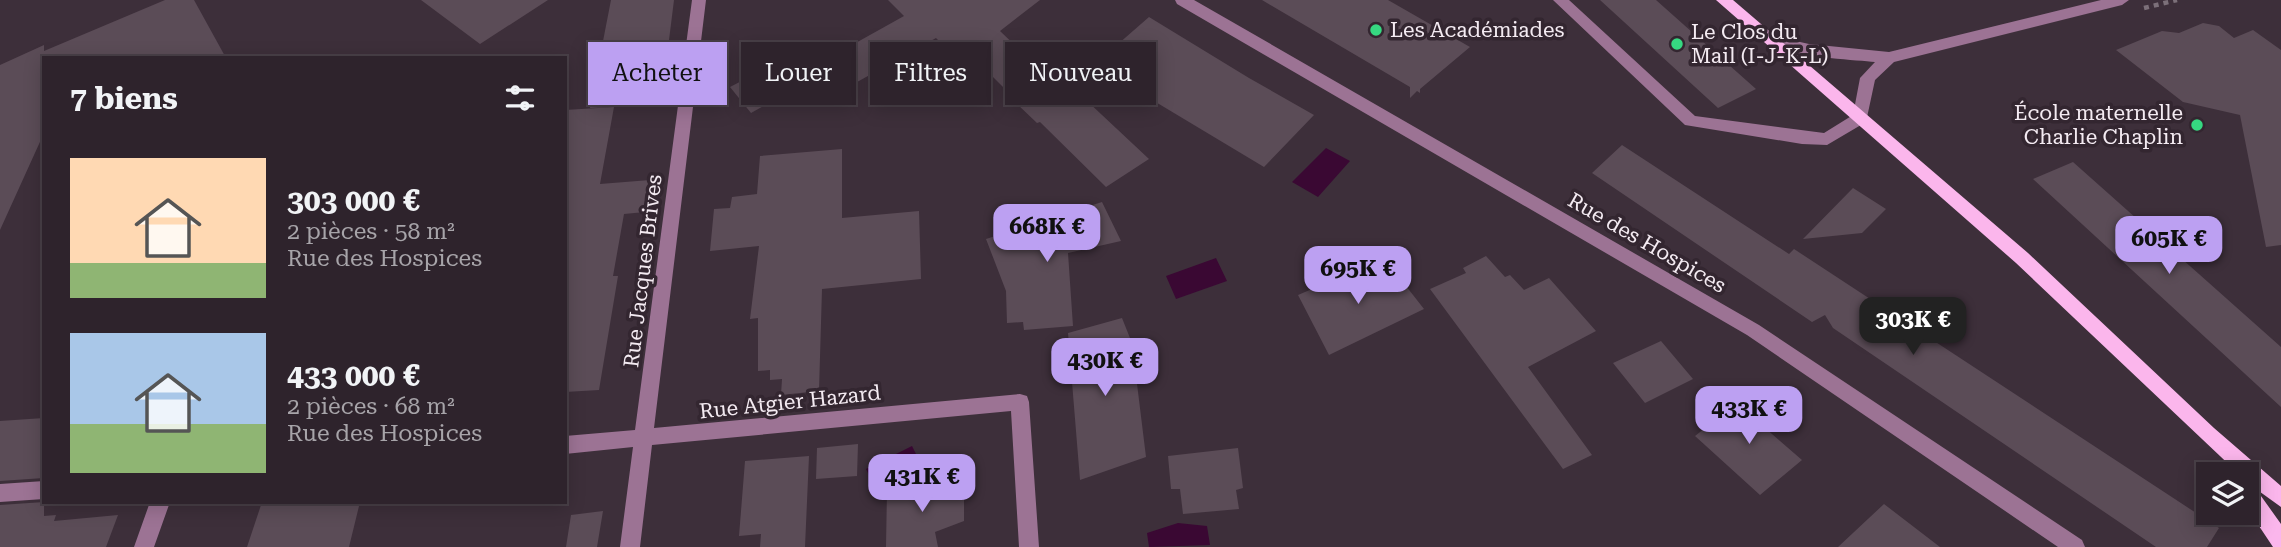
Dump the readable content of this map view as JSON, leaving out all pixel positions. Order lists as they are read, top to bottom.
{
  "streets": {
    "street": ["Rue des Hospices", "Rue Jacques Brives", "Rue Atgier Hazard"]
  },
  "crossings": [
    ["Rue Jacques Brives", "Rue Atgier Hazard"]
  ],
  "places": ["Les Académiades", "Le Clos du Mail (I-J-K-L)", "École maternelle Charlie Chaplin"],
  "page": {
    "chip": [
      "Acheter",
      "Louer",
      "Filtres",
      "Nouveau"
    ],
    "heading": "7 biens",
    "list": [
      {
        "name": "303 000 €",
        "note": "2 pièces · 58 m² · Rue des Hospices"
      },
      {
        "name": "433 000 €",
        "note": "2 pièces · 68 m² · Rue des Hospices"
      }
    ],
    "price": [
      "668K €",
      "605K €",
      "695K €",
      "303K €",
      "430K €",
      "433K €",
      "431K €"
    ]
  }
}
